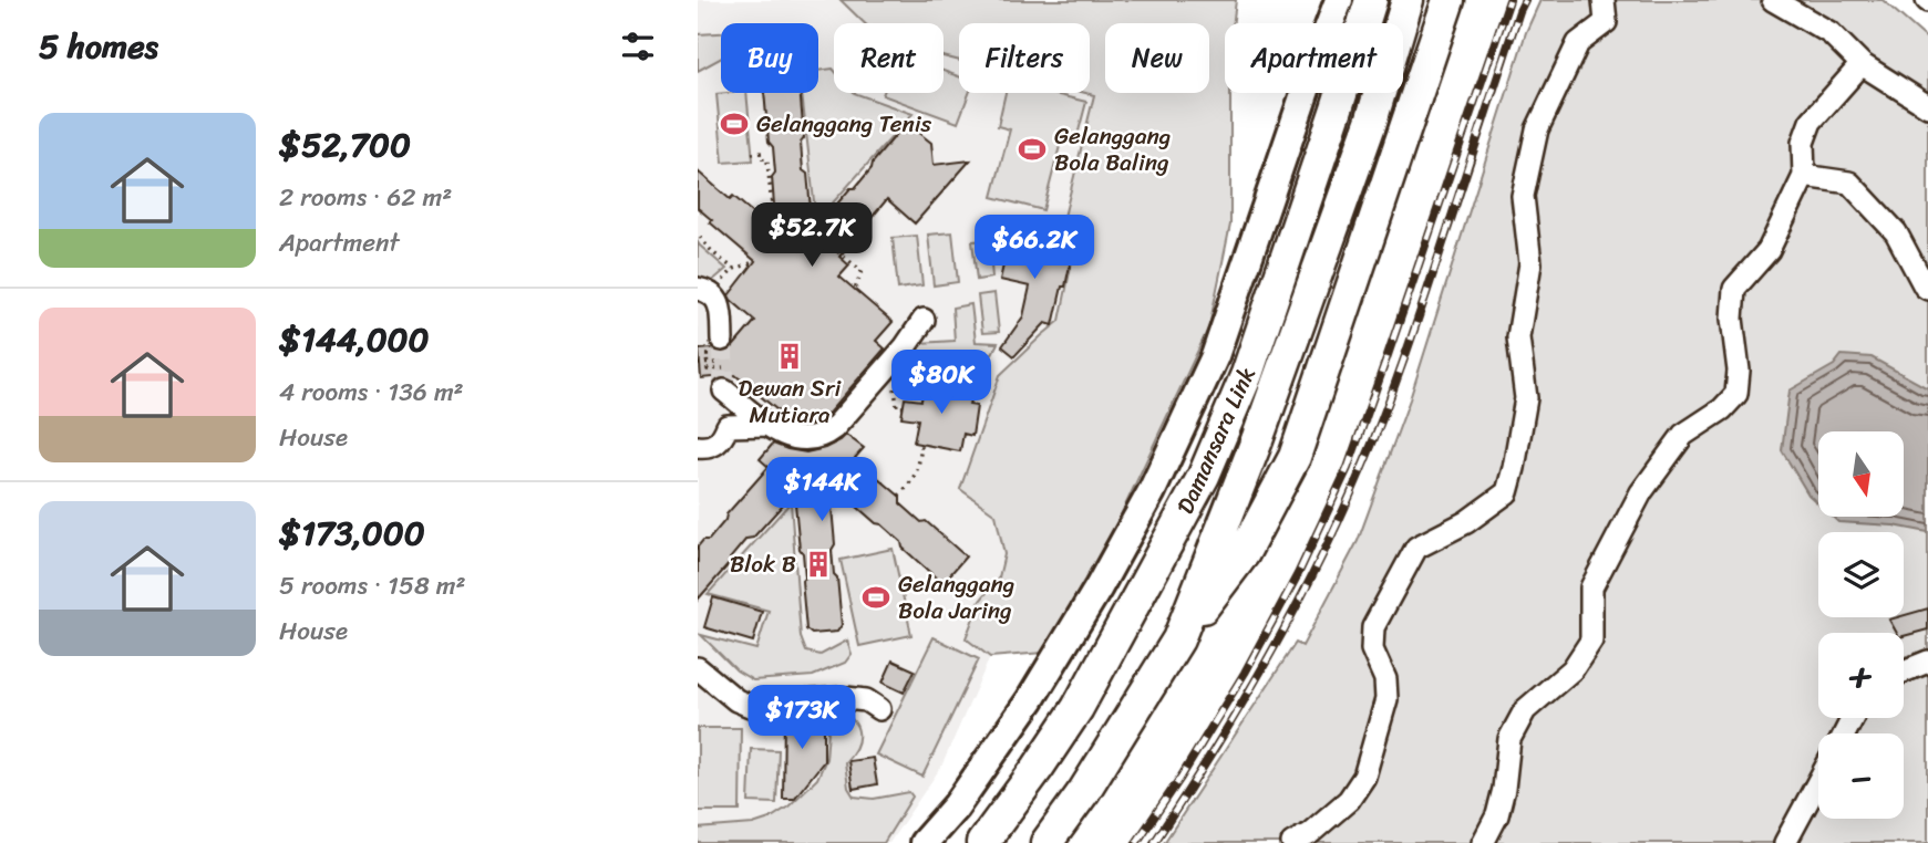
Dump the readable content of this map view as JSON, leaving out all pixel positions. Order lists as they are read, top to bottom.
{
  "streets": {
    "highway": ["Damansara Link"]
  },
  "places": {
    "sports": ["Gelanggang Tenis", "Gelanggang Bola Baling", "Gelanggang Bola Jaring"],
    "building": ["Dewan Sri Mutiara", "Blok B"]
  },
  "north": "bottom",
  "page": {
    "heading": "5 homes",
    "chip": [
      "Buy",
      "Rent",
      "Filters",
      "New",
      "Apartment"
    ],
    "list": [
      {
        "name": "$52,700",
        "note": "2 rooms · 62 m² · Apartment"
      },
      {
        "name": "$144,000",
        "note": "4 rooms · 136 m² · House"
      },
      {
        "name": "$173,000",
        "note": "5 rooms · 158 m² · House"
      }
    ],
    "price": [
      "$52.7K",
      "$66.2K",
      "$80K",
      "$144K",
      "$173K"
    ],
    "map_buttons": ["+", "−"]
  }
}
